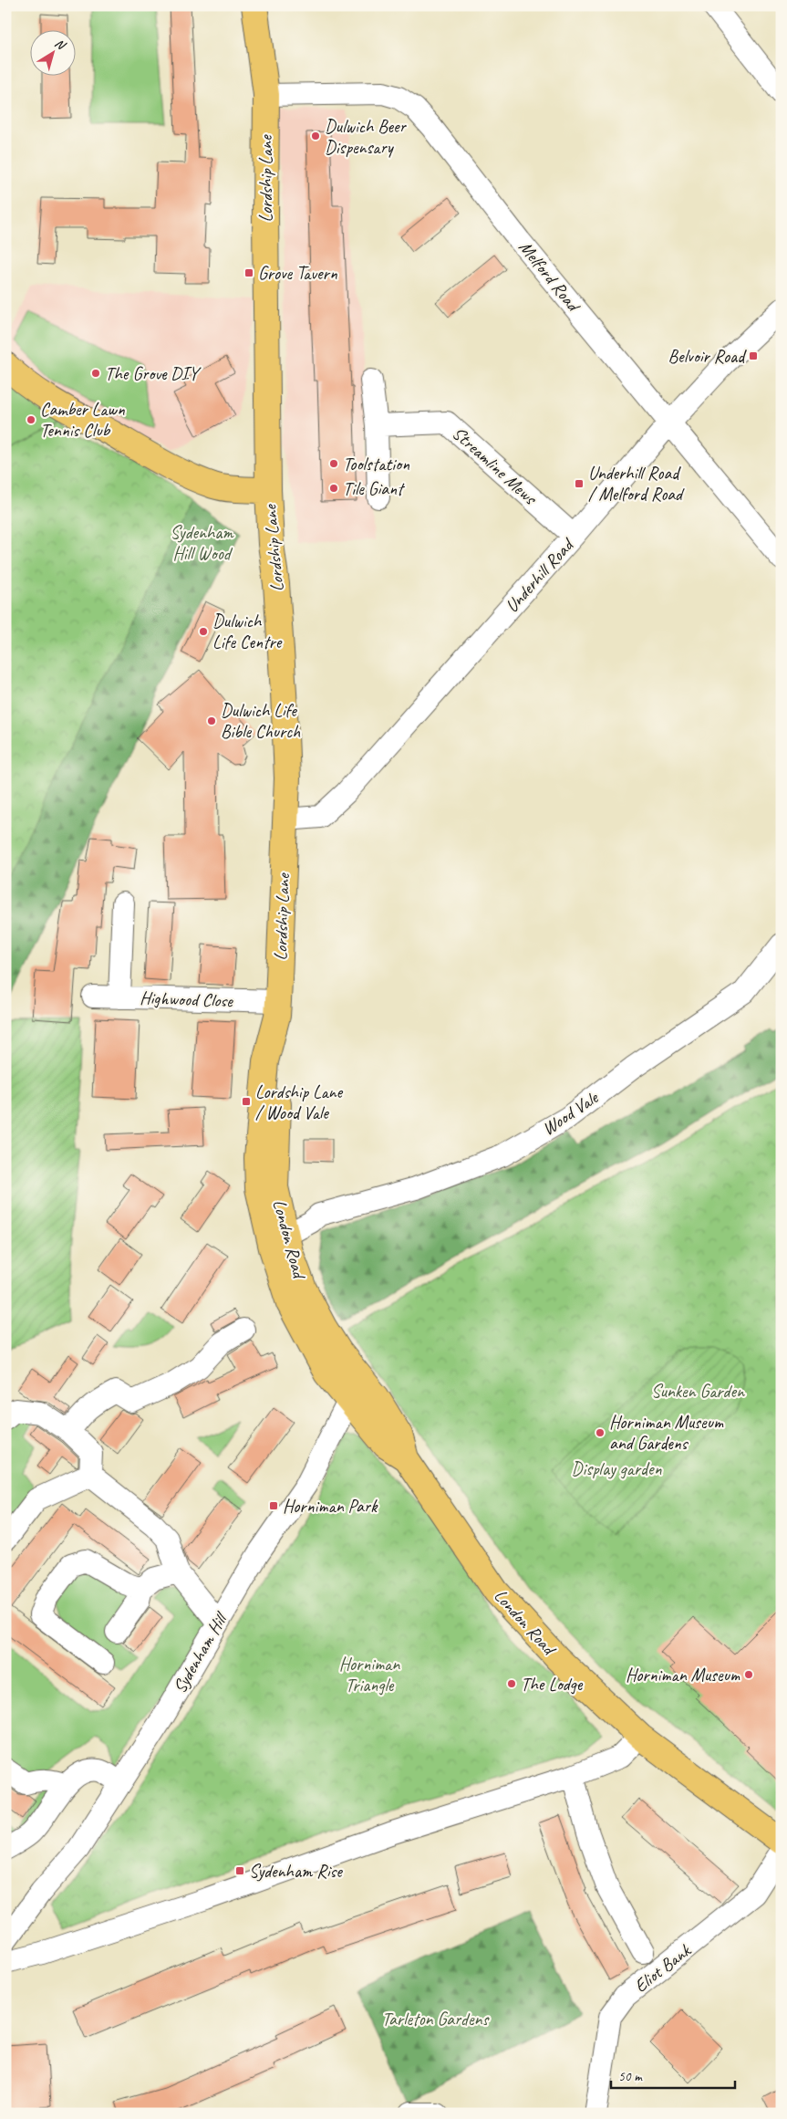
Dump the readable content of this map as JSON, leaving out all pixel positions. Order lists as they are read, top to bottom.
{
  "streets": {
    "main road": ["Lordship Lane", "London Road"],
    "street": [
      "Melford Road",
      "Streamline Mews",
      "Underhill Road",
      "Highwood Close",
      "Wood Vale",
      "Sydenham Hill",
      "Eliot Bank"
    ]
  },
  "crossings": [
    ["Lordship Lane", "Melford Road"],
    ["Lordship Lane", "Underhill Road"],
    ["Lordship Lane", "Highwood Close"],
    ["Lordship Lane", "London Road"],
    ["Melford Road", "Underhill Road"],
    ["Streamline Mews", "Underhill Road"],
    ["Highwood Close", "London Road"],
    ["Wood Vale", "London Road"],
    ["London Road", "Sydenham Hill"]
  ],
  "parks": [
    "Sydenham Hill Wood",
    "Sunken Garden",
    "Display garden",
    "Horniman Triangle",
    "Tarleton Gardens"
  ],
  "places": {
    "other": [
      "Dulwich Beer Dispensary",
      "The Grove DIY",
      "Camber Lawn Tennis Club",
      "Toolstation",
      "Tile Giant",
      "Dulwich Life Centre",
      "Dulwich Life Bible Church",
      "Horniman Museum and Gardens",
      "Horniman Museum",
      "The Lodge"
    ],
    "transit": [
      "Grove Tavern",
      "Belvoir Road",
      "Underhill Road / Melford Road",
      "Lordship Lane / Wood Vale",
      "Horniman Park",
      "Sydenham Rise"
    ]
  },
  "scale_bar": "50 m",
  "north": "top right"
}
